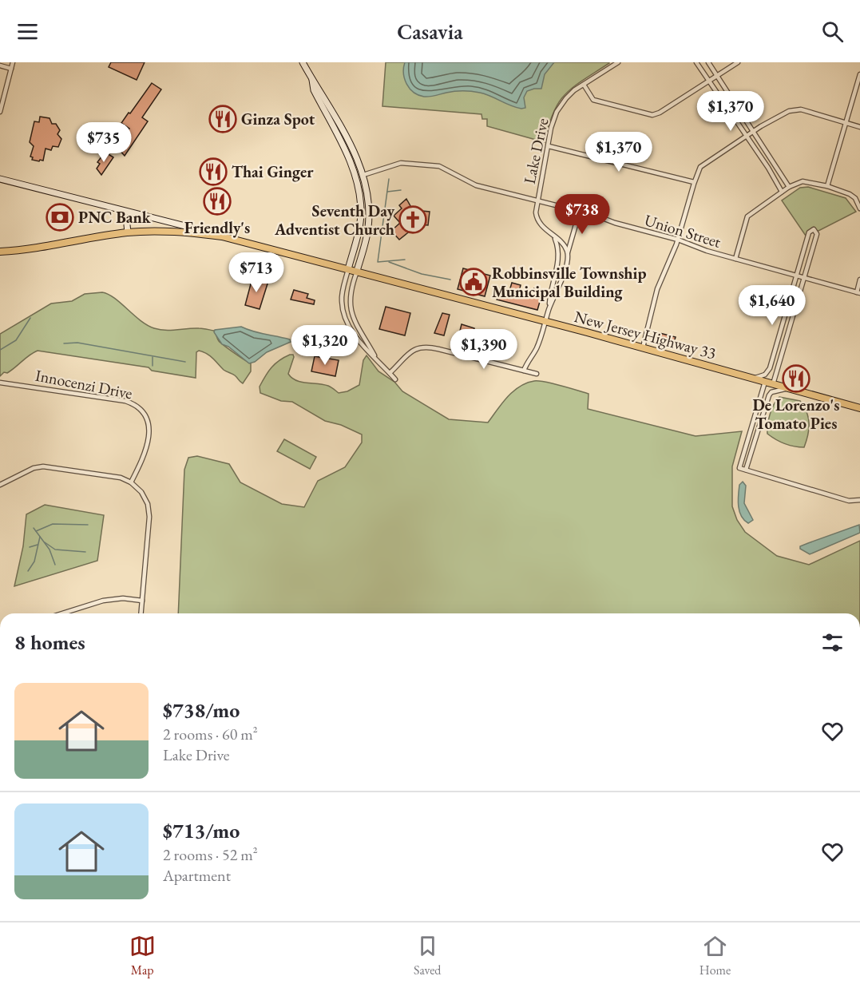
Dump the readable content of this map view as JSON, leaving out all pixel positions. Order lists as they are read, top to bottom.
{
  "streets": {
    "main road": ["New Jersey Highway 33"],
    "street": ["Lake Drive", "Union Street", "Innocenzi Drive"]
  },
  "crossings": [
    ["Lake Drive", "Union Street"]
  ],
  "places": {
    "restaurant": [
      "Ginza Spot",
      "Thai Ginger",
      "Friendly's",
      "De Lorenzo's Tomato Pies"
    ],
    "bank": ["PNC Bank"],
    "church": ["Seventh Day Adventist Church"],
    "public building": ["Robbinsville Township Municipal Building"]
  },
  "page": {
    "header": "Casavia",
    "price": [
      "$1,370",
      "$735",
      "$1,370",
      "$738",
      "$713",
      "$1,640",
      "$1,320",
      "$1,390"
    ],
    "heading": "8 homes",
    "list": [
      {
        "name": "$738/mo",
        "note": "2 rooms · 60 m² · Lake Drive"
      },
      {
        "name": "$713/mo",
        "note": "2 rooms · 52 m² · Apartment"
      }
    ],
    "tabs": ["Map", "Saved", "Home"]
  }
}
